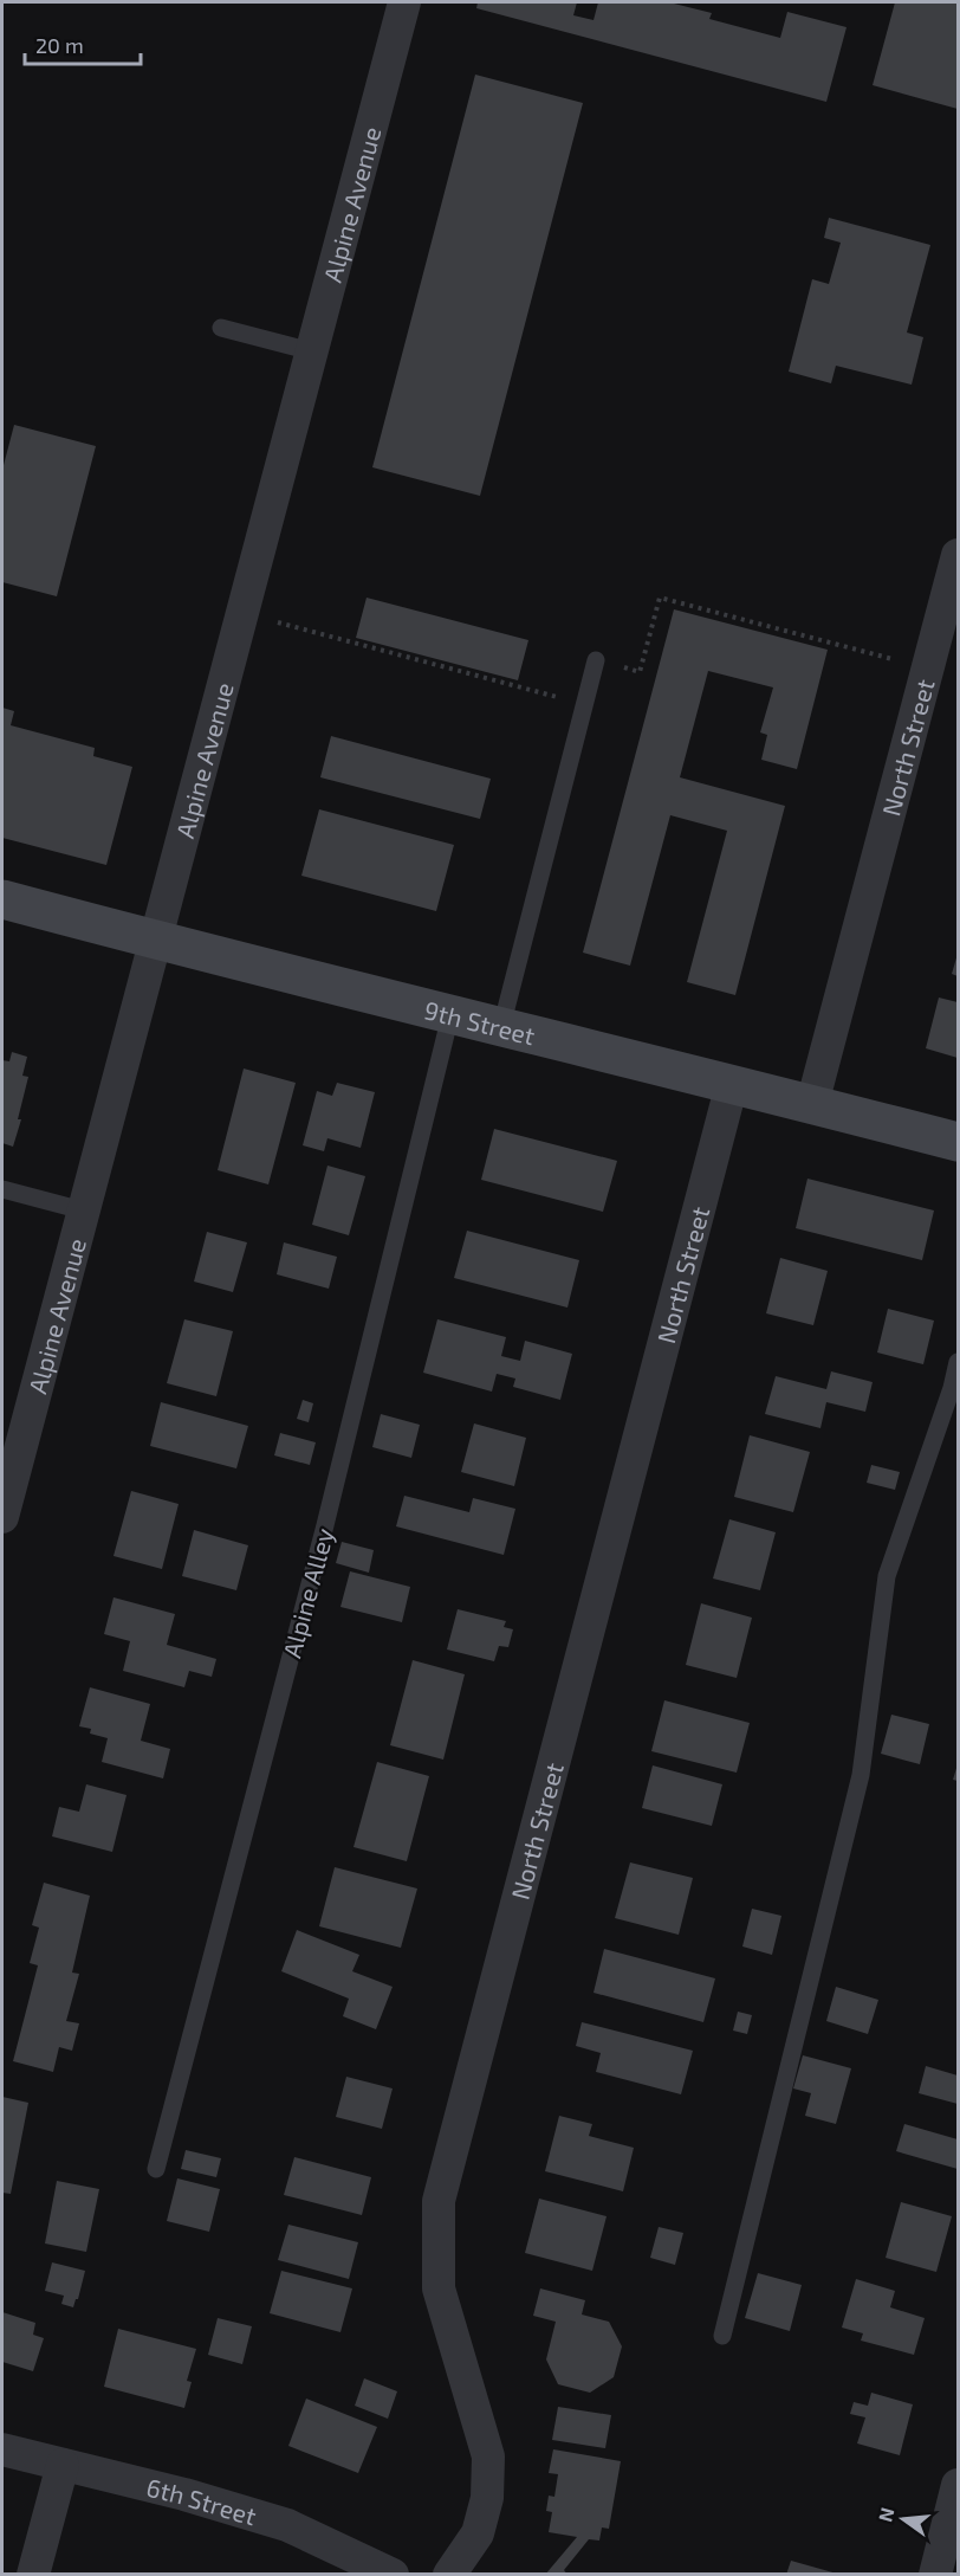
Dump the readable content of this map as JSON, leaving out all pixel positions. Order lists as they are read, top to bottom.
{
  "streets": {
    "street": [
      "Alpine Avenue",
      "North Street",
      "9th Street",
      "6th Street"
    ],
    "lane": ["Alpine Alley"]
  },
  "crossings": [
    ["Alpine Avenue", "9th Street"],
    ["North Street", "9th Street"],
    ["9th Street", "Alpine Alley"]
  ],
  "scale_bar": "20 m",
  "north": "left"
}
